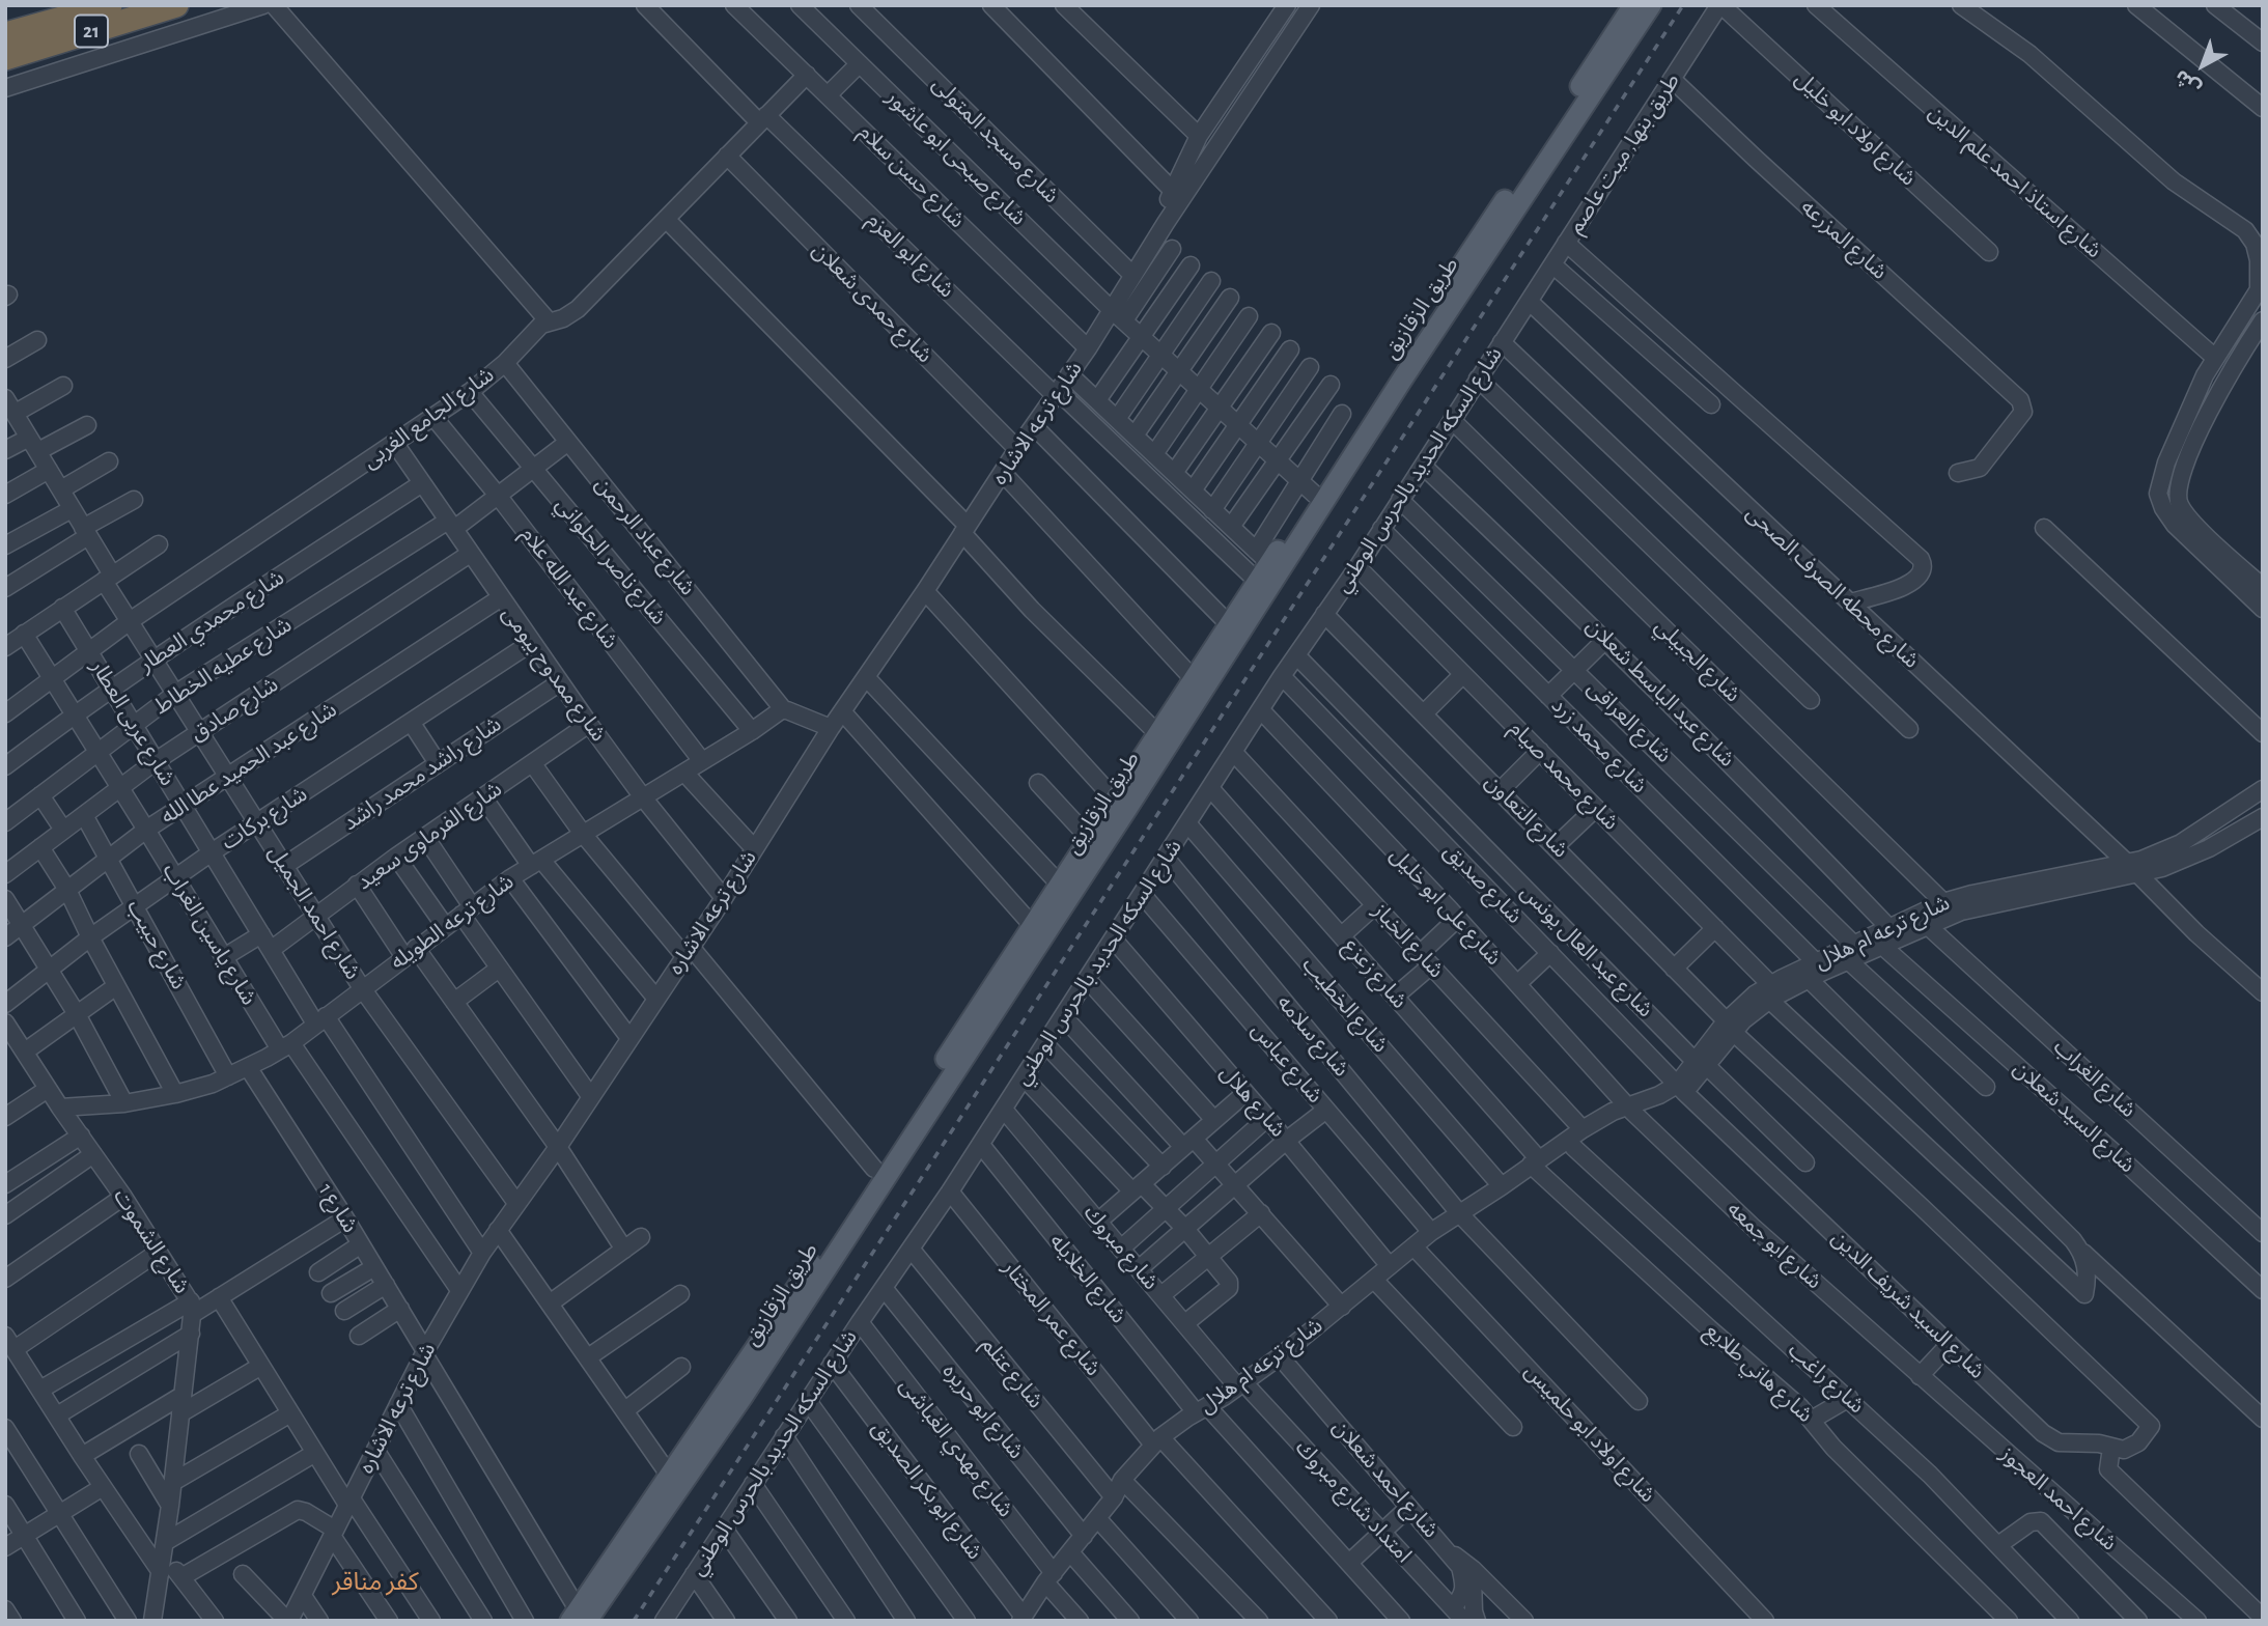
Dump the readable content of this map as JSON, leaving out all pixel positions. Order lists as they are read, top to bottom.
{
  "streets": {
    "highway": ["21"],
    "main road": ["طريق الزقازيق"],
    "street": [
      "شارع اولاد ابو خليل",
      "شارع مسجد المتولى",
      "طريق بنها, ميت عاصم",
      "شارع صبحى ابو عاشور",
      "شارع حسن سلام",
      "شارع استاذ احمد علم الدين",
      "شارع المزرعه",
      "شارع ابو العزم",
      "شارع حمدى شعلان",
      "شارع الجامع الغربى",
      "شارع ترعه الاشاره",
      "شارع السكه الحديد بالحرس الوطني",
      "شارع عباد الرحمن",
      "شارع ناصر الحلواني",
      "شارع محطه الصرف الصحى",
      "شارع عبد الله علام",
      "شارع محمدي العطار",
      "شارع الجبيلي",
      "شارع عطيه الخطاط",
      "شارع ممدوح بيومى",
      "شارع عبد الباسط شعلان",
      "شارع صادق",
      "شارع العراقى",
      "شارع عربى العطار",
      "شارع محمد زرد",
      "شارع عبد الحميد عطا الله",
      "شارع راشد محمد راشد",
      "شارع محمد صيام",
      "شارع التعاون",
      "شارع بركات",
      "شارع الفرماوى سعيد",
      "شارع صديق",
      "شارع على ابو خليل",
      "شارع احمد الجميل",
      "شارع ترعه الطويله",
      "شارع ترعه ام هلال",
      "شارع ياسين الغراب",
      "شارع الخباز",
      "شارع حبيب",
      "شارع عبد العال يونس",
      "شارع زعزع",
      "شارع الخطيب",
      "شارع سلامه",
      "شارع عباس",
      "شارع الغراب",
      "شارع هلال",
      "شارع السيد شعلان",
      "شارع 1",
      "شارع الشموت",
      "شارع ابو جمعه",
      "شارع مبروك",
      "شارع الخلايله",
      "شارع السيد شريف الدين",
      "شارع عمر المختار",
      "شارع عتلم",
      "شارع هاني طلايع",
      "شارع راغب",
      "شارع ابو حريره",
      "شارع اولاد ابو حلميس",
      "شارع مهدي الغباشى",
      "شارع احمد شعلان",
      "شارع ابو بكر الصديق",
      "شارع احمد العجوز",
      "امتداد شارع مبروك"
    ]
  },
  "crossings": [
    ["شارع اولاد ابو خليل", "طريق بنها, ميت عاصم"],
    ["شارع مسجد المتولى", "شارع ترعه الاشاره"],
    ["طريق بنها, ميت عاصم", "شارع المزرعه"],
    ["طريق بنها, ميت عاصم", "شارع السكه الحديد بالحرس الوطني"],
    ["طريق بنها, ميت عاصم", "شارع محطه الصرف الصحى"],
    ["شارع صبحى ابو عاشور", "طريق الزقازيق"],
    ["شارع صبحى ابو عاشور", "شارع ترعه الاشاره"],
    ["شارع حسن سلام", "شارع الجامع الغربى"],
    ["شارع حسن سلام", "شارع ترعه الاشاره"],
    ["شارع ابو العزم", "طريق الزقازيق"],
    ["شارع ابو العزم", "شارع الجامع الغربى"],
    ["شارع ابو العزم", "شارع ترعه الاشاره"],
    ["شارع حمدى شعلان", "شارع الجامع الغربى"],
    ["شارع حمدى شعلان", "شارع ترعه الاشاره"],
    ["طريق الزقازيق", "شارع 1"],
    ["شارع الجامع الغربى", "شارع عباد الرحمن"],
    ["شارع الجامع الغربى", "شارع ناصر الحلواني"],
    ["شارع الجامع الغربى", "شارع عبد الله علام"],
    ["شارع الجامع الغربى", "شارع ممدوح بيومى"],
    ["شارع الجامع الغربى", "شارع عربى العطار"],
    ["شارع الجامع الغربى", "شارع احمد الجميل"],
    ["شارع الجامع الغربى", "شارع ياسين الغراب"],
    ["شارع ترعه الاشاره", "شارع ممدوح بيومى"],
    ["شارع ترعه الاشاره", "شارع عربى العطار"],
    ["شارع ترعه الاشاره", "شارع احمد الجميل"],
    ["شارع ترعه الاشاره", "شارع ياسين الغراب"],
    ["شارع ترعه الاشاره", "شارع 1"],
    ["شارع السكه الحديد بالحرس الوطني", "شارع محطه الصرف الصحى"],
    ["شارع السكه الحديد بالحرس الوطني", "شارع الجبيلي"],
    ["شارع السكه الحديد بالحرس الوطني", "شارع عبد الباسط شعلان"],
    ["شارع السكه الحديد بالحرس الوطني", "شارع العراقى"],
    ["شارع السكه الحديد بالحرس الوطني", "شارع محمد زرد"],
    ["شارع السكه الحديد بالحرس الوطني", "شارع محمد صيام"],
    ["شارع السكه الحديد بالحرس الوطني", "شارع التعاون"],
    ["شارع السكه الحديد بالحرس الوطني", "شارع صديق"],
    ["شارع السكه الحديد بالحرس الوطني", "شارع على ابو خليل"],
    ["شارع السكه الحديد بالحرس الوطني", "شارع الخباز"],
    ["شارع السكه الحديد بالحرس الوطني", "شارع عبد العال يونس"],
    ["شارع السكه الحديد بالحرس الوطني", "شارع زعزع"],
    ["شارع السكه الحديد بالحرس الوطني", "شارع الخطيب"],
    ["شارع السكه الحديد بالحرس الوطني", "شارع سلامه"],
    ["شارع السكه الحديد بالحرس الوطني", "شارع عباس"],
    ["شارع السكه الحديد بالحرس الوطني", "شارع هلال"],
    ["شارع السكه الحديد بالحرس الوطني", "شارع مبروك"],
    ["شارع السكه الحديد بالحرس الوطني", "شارع الخلايله"],
    ["شارع السكه الحديد بالحرس الوطني", "شارع عمر المختار"],
    ["شارع السكه الحديد بالحرس الوطني", "شارع عتلم"],
    ["شارع السكه الحديد بالحرس الوطني", "شارع ابو حريره"],
    ["شارع السكه الحديد بالحرس الوطني", "شارع مهدي الغباشى"],
    ["شارع السكه الحديد بالحرس الوطني", "شارع ابو بكر الصديق"],
    ["شارع عباد الرحمن", "شارع عطيه الخطاط"],
    ["شارع عباد الرحمن", "شارع ترعه الطويله"],
    ["شارع ناصر الحلواني", "شارع عطيه الخطاط"],
    ["شارع ناصر الحلواني", "شارع ترعه الطويله"],
    ["شارع محطه الصرف الصحى", "شارع ترعه ام هلال"],
    ["شارع عبد الله علام", "شارع عطيه الخطاط"],
    ["شارع عبد الله علام", "شارع ترعه الطويله"],
    ["شارع محمدي العطار", "شارع ممدوح بيومى"],
    ["شارع محمدي العطار", "شارع عربى العطار"],
    ["شارع محمدي العطار", "شارع احمد الجميل"],
    ["شارع محمدي العطار", "شارع ياسين الغراب"],
    ["شارع الجبيلي", "شارع ترعه ام هلال"],
    ["شارع عطيه الخطاط", "شارع ممدوح بيومى"],
    ["شارع عطيه الخطاط", "شارع عربى العطار"],
    ["شارع عطيه الخطاط", "شارع احمد الجميل"],
    ["شارع عطيه الخطاط", "شارع ياسين الغراب"],
    ["شارع ممدوح بيومى", "شارع صادق"],
    ["شارع ممدوح بيومى", "شارع عبد الحميد عطا الله"],
    ["شارع ممدوح بيومى", "شارع راشد محمد راشد"],
    ["شارع ممدوح بيومى", "شارع بركات"],
    ["شارع ممدوح بيومى", "شارع الفرماوى سعيد"],
    ["شارع ممدوح بيومى", "شارع ترعه الطويله"],
    ["شارع عبد الباسط شعلان", "شارع ترعه ام هلال"],
    ["شارع صادق", "شارع عربى العطار"],
    ["شارع صادق", "شارع احمد الجميل"],
    ["شارع صادق", "شارع ياسين الغراب"],
    ["شارع صادق", "شارع حبيب"],
    ["شارع العراقى", "شارع ترعه ام هلال"],
    ["شارع عربى العطار", "شارع عبد الحميد عطا الله"],
    ["شارع عربى العطار", "شارع بركات"],
    ["شارع عربى العطار", "شارع الفرماوى سعيد"],
    ["شارع عربى العطار", "شارع ترعه الطويله"],
    ["شارع محمد زرد", "شارع ترعه ام هلال"],
    ["شارع عبد الحميد عطا الله", "شارع احمد الجميل"],
    ["شارع عبد الحميد عطا الله", "شارع ياسين الغراب"],
    ["شارع عبد الحميد عطا الله", "شارع حبيب"],
    ["شارع راشد محمد راشد", "شارع احمد الجميل"],
    ["شارع محمد صيام", "شارع ترعه ام هلال"],
    ["شارع التعاون", "شارع ترعه ام هلال"],
    ["شارع التعاون", "شارع السيد شريف الدين"],
    ["شارع بركات", "شارع احمد الجميل"],
    ["شارع بركات", "شارع ياسين الغراب"],
    ["شارع بركات", "شارع حبيب"],
    ["شارع الفرماوى سعيد", "شارع احمد الجميل"],
    ["شارع صديق", "شارع ترعه ام هلال"],
    ["شارع صديق", "شارع السيد شريف الدين"],
    ["شارع على ابو خليل", "شارع ترعه ام هلال"],
    ["شارع على ابو خليل", "شارع ابو جمعه"],
    ["شارع احمد الجميل", "شارع ترعه الطويله"],
    ["شارع ترعه الطويله", "شارع ياسين الغراب"],
    ["شارع ترعه الطويله", "شارع حبيب"],
    ["شارع ترعه الطويله", "شارع 1"],
    ["شارع ترعه الطويله", "شارع الشموت"],
    ["شارع ترعه ام هلال", "شارع الخباز"],
    ["شارع ترعه ام هلال", "شارع عبد العال يونس"],
    ["شارع ترعه ام هلال", "شارع زعزع"],
    ["شارع ترعه ام هلال", "شارع الخطيب"],
    ["شارع ترعه ام هلال", "شارع سلامه"],
    ["شارع ترعه ام هلال", "شارع عباس"],
    ["شارع ترعه ام هلال", "شارع الغراب"],
    ["شارع ترعه ام هلال", "شارع هلال"],
    ["شارع ترعه ام هلال", "شارع السيد شعلان"],
    ["شارع ترعه ام هلال", "شارع ابو جمعه"],
    ["شارع ترعه ام هلال", "شارع مبروك"],
    ["شارع ترعه ام هلال", "شارع الخلايله"],
    ["شارع ترعه ام هلال", "شارع السيد شريف الدين"],
    ["شارع ترعه ام هلال", "شارع عمر المختار"],
    ["شارع ترعه ام هلال", "شارع عتلم"],
    ["شارع ترعه ام هلال", "شارع هاني طلايع"],
    ["شارع ترعه ام هلال", "شارع راغب"],
    ["شارع ترعه ام هلال", "شارع ابو حريره"],
    ["شارع ترعه ام هلال", "شارع اولاد ابو حلميس"],
    ["شارع ترعه ام هلال", "شارع مهدي الغباشى"],
    ["شارع ترعه ام هلال", "شارع احمد شعلان"],
    ["شارع ترعه ام هلال", "شارع ابو بكر الصديق"],
    ["شارع ترعه ام هلال", "امتداد شارع مبروك"],
    ["شارع زعزع", "شارع هاني طلايع"],
    ["شارع ابو جمعه", "شارع احمد العجوز"],
    ["شارع مبروك", "امتداد شارع مبروك"],
    ["شارع احمد شعلان", "امتداد شارع مبروك"]
  ],
  "districts": ["كفر مناقر"],
  "north": "bottom left"
}
